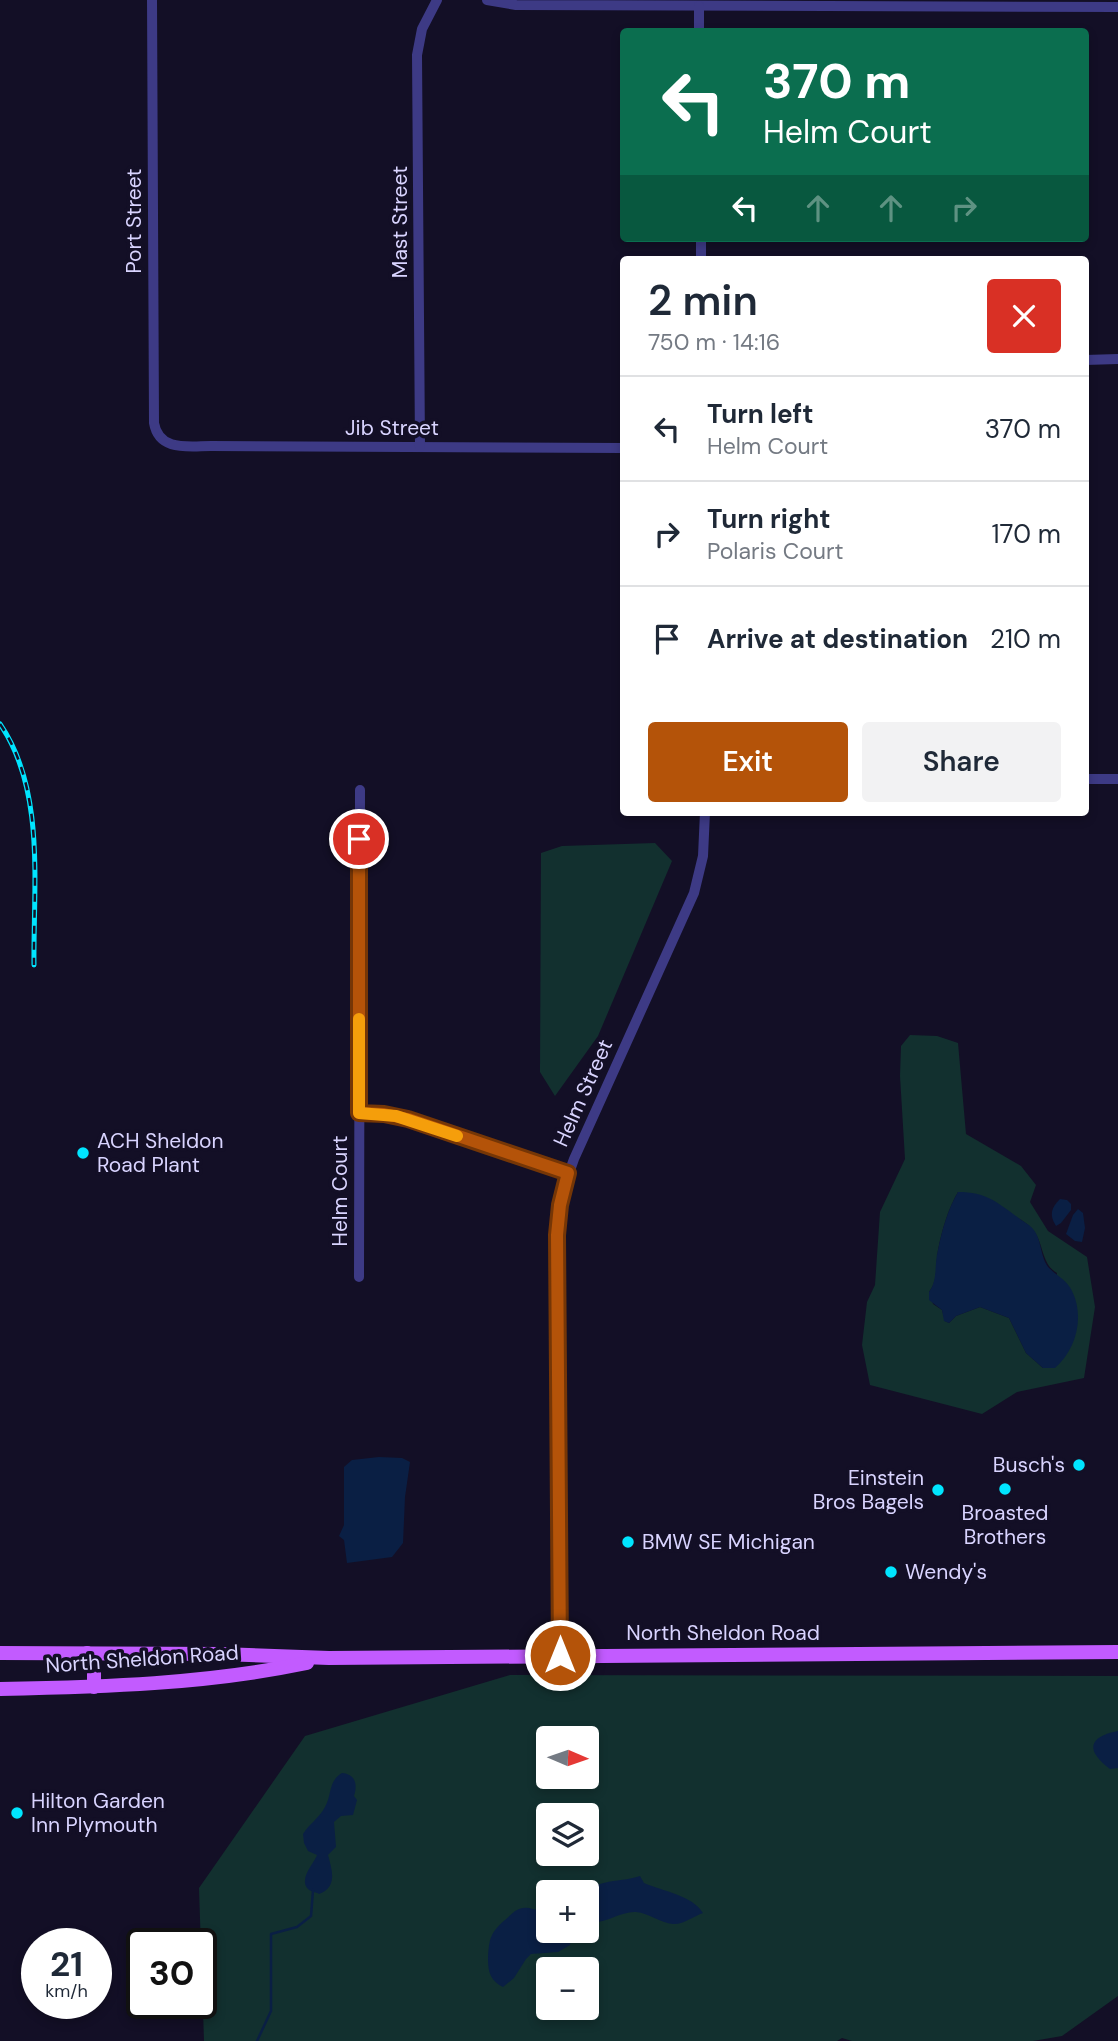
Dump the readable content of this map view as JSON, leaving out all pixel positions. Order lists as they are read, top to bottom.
{
  "streets": {
    "main road": ["North Sheldon Road"],
    "street": [
      "Port Street",
      "Mast Street",
      "Jib Street",
      "Helm Street",
      "Helm Court"
    ]
  },
  "crossings": [
    ["Port Street", "Jib Street"],
    ["Mast Street", "Jib Street"],
    ["Helm Street", "Helm Court"],
    ["Helm Street", "North Sheldon Road"]
  ],
  "places": [
    "ACH Sheldon Road Plant",
    "Busch's",
    "Broasted Brothers",
    "Einstein Bros Bagels",
    "BMW SE Michigan",
    "Wendy's",
    "Hilton Garden Inn Plymouth"
  ],
  "north": "right",
  "page": {
    "turn": ["370 m", "Helm Court"],
    "heading": ["2 min", "750 m · 14:16"],
    "list": [
      {
        "name": "Turn left",
        "note": "Helm Court",
        "value": "370 m"
      },
      {
        "name": "Turn right",
        "note": "Polaris Court",
        "value": "170 m"
      },
      {
        "name": "Arrive at destination",
        "value": "210 m"
      }
    ],
    "buttons": ["Exit", "Share"],
    "map_buttons": ["+", "−"],
    "speed": "21 km/h",
    "limit": "30"
  }
}
